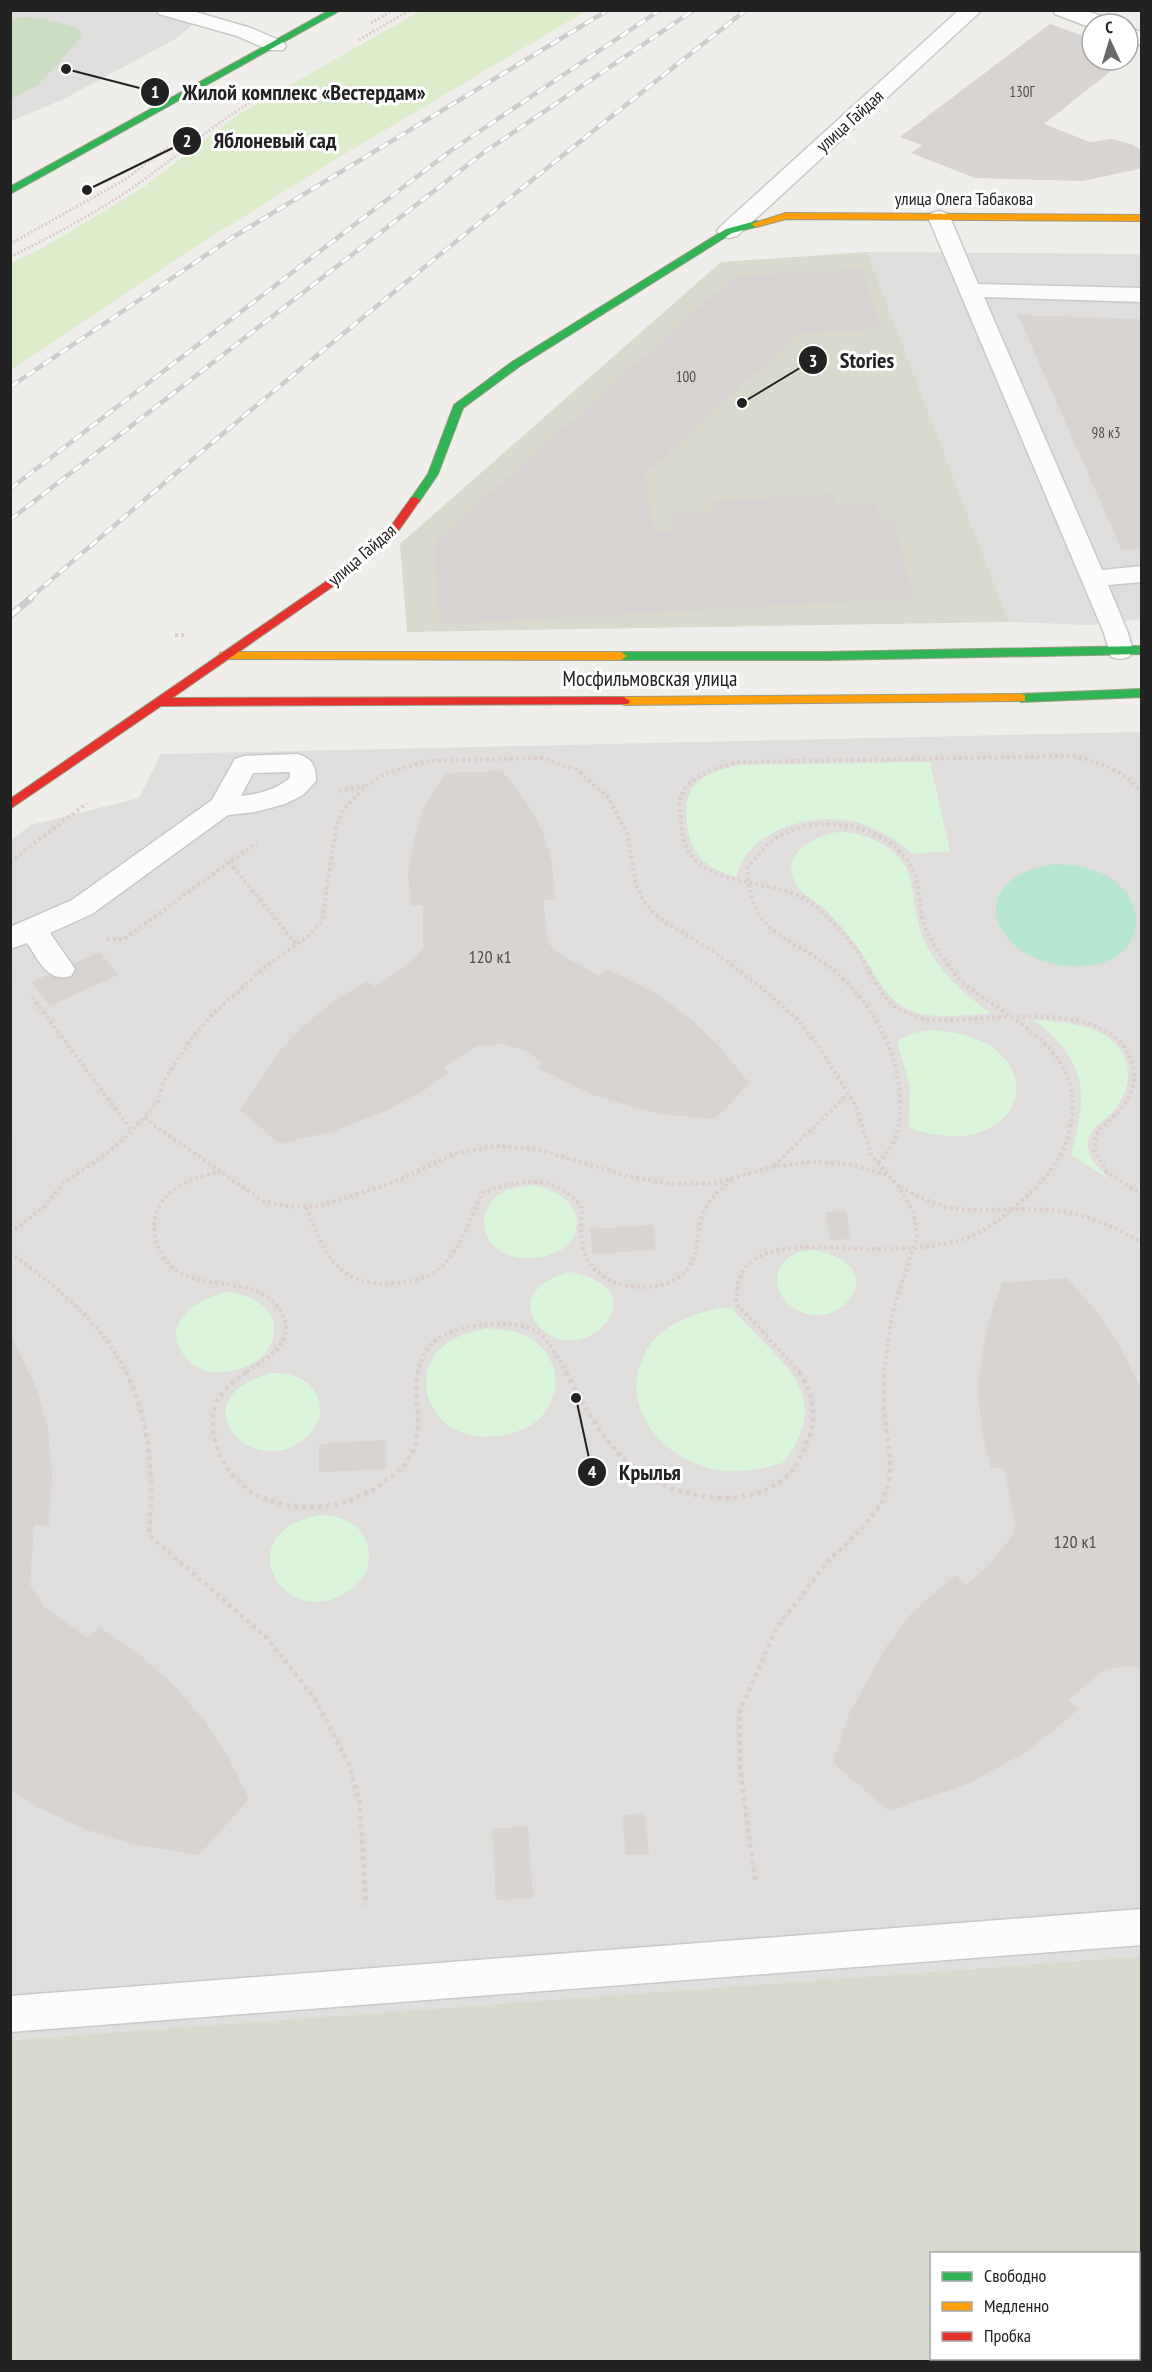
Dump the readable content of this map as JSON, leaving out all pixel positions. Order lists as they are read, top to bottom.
{
  "streets": {
    "street": ["улица Гайдая", "улица Олега Табакова", "Мосфильмовская улица"]
  },
  "crossings": [
    ["улица Гайдая", "улица Олега Табакова"],
    ["улица Гайдая", "Мосфильмовская улица"]
  ],
  "places": [
    "Жилой комплекс «Вестердам»",
    "Яблоневый сад",
    "Stories",
    "Крылья"
  ],
  "house_numbers": [
    "130Г",
    "100",
    "98 к3",
    "120 к1",
    "120 к1"
  ],
  "legend": ["Свободно", "Медленно", "Пробка"],
  "north": "top"
}
